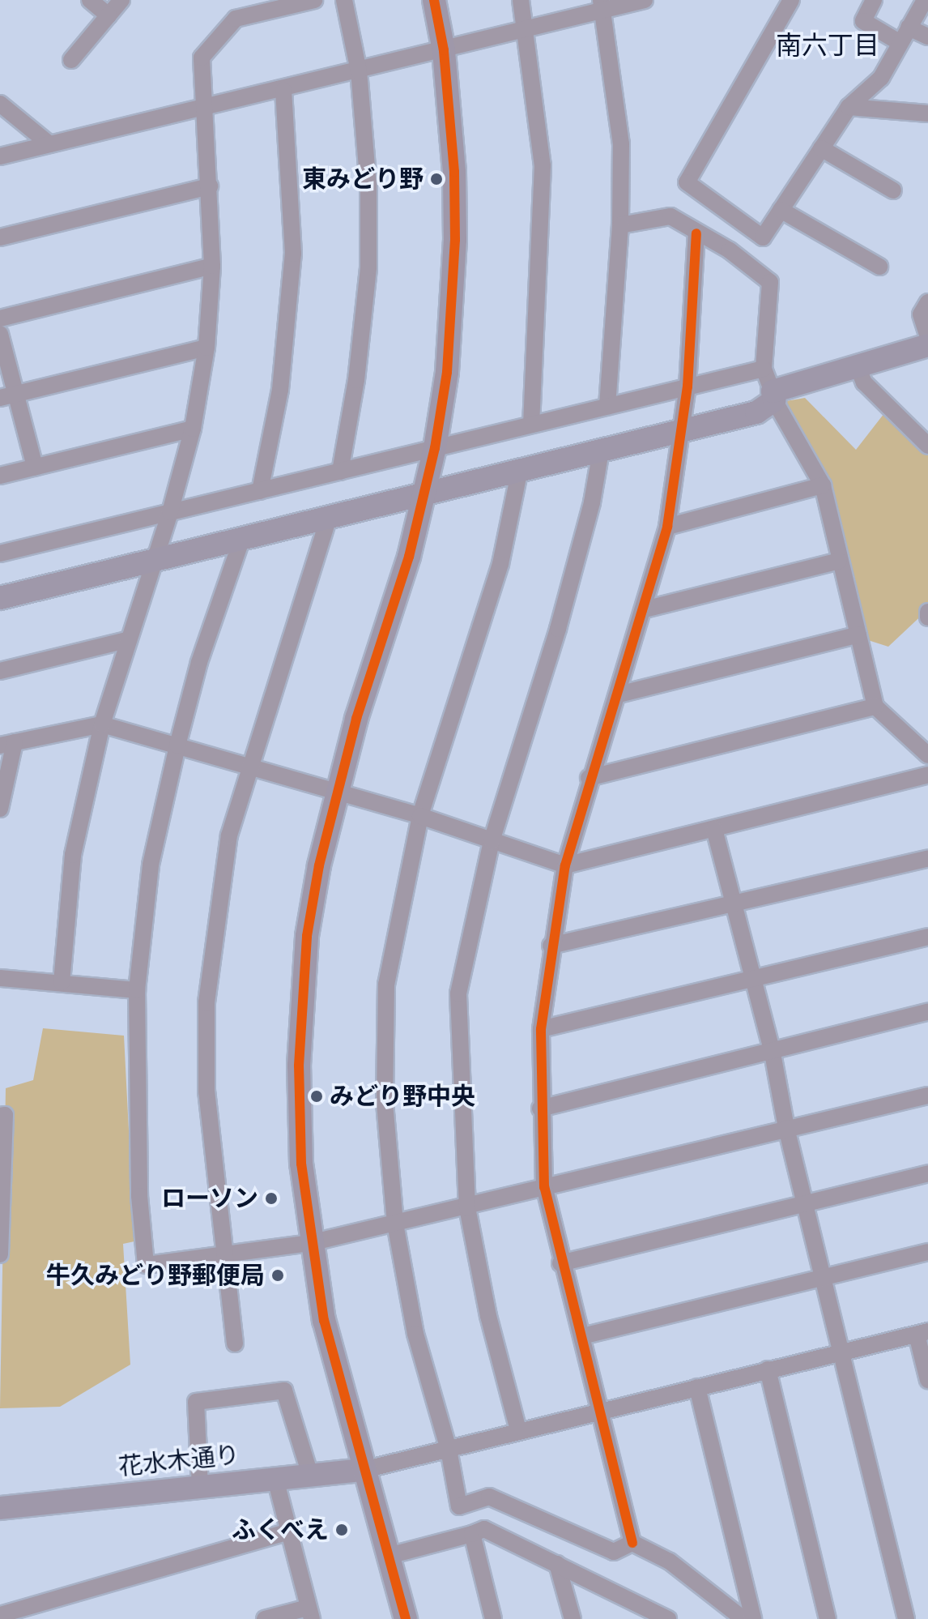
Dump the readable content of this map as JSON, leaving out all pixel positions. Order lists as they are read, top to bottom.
{
  "streets": {
    "street": ["花水木通り"]
  },
  "districts": ["南六丁目"],
  "places": [
    "東みどり野",
    "みどり野中央",
    "ローソン",
    "牛久みどり野郵便局",
    "ふくべえ"
  ]
}
